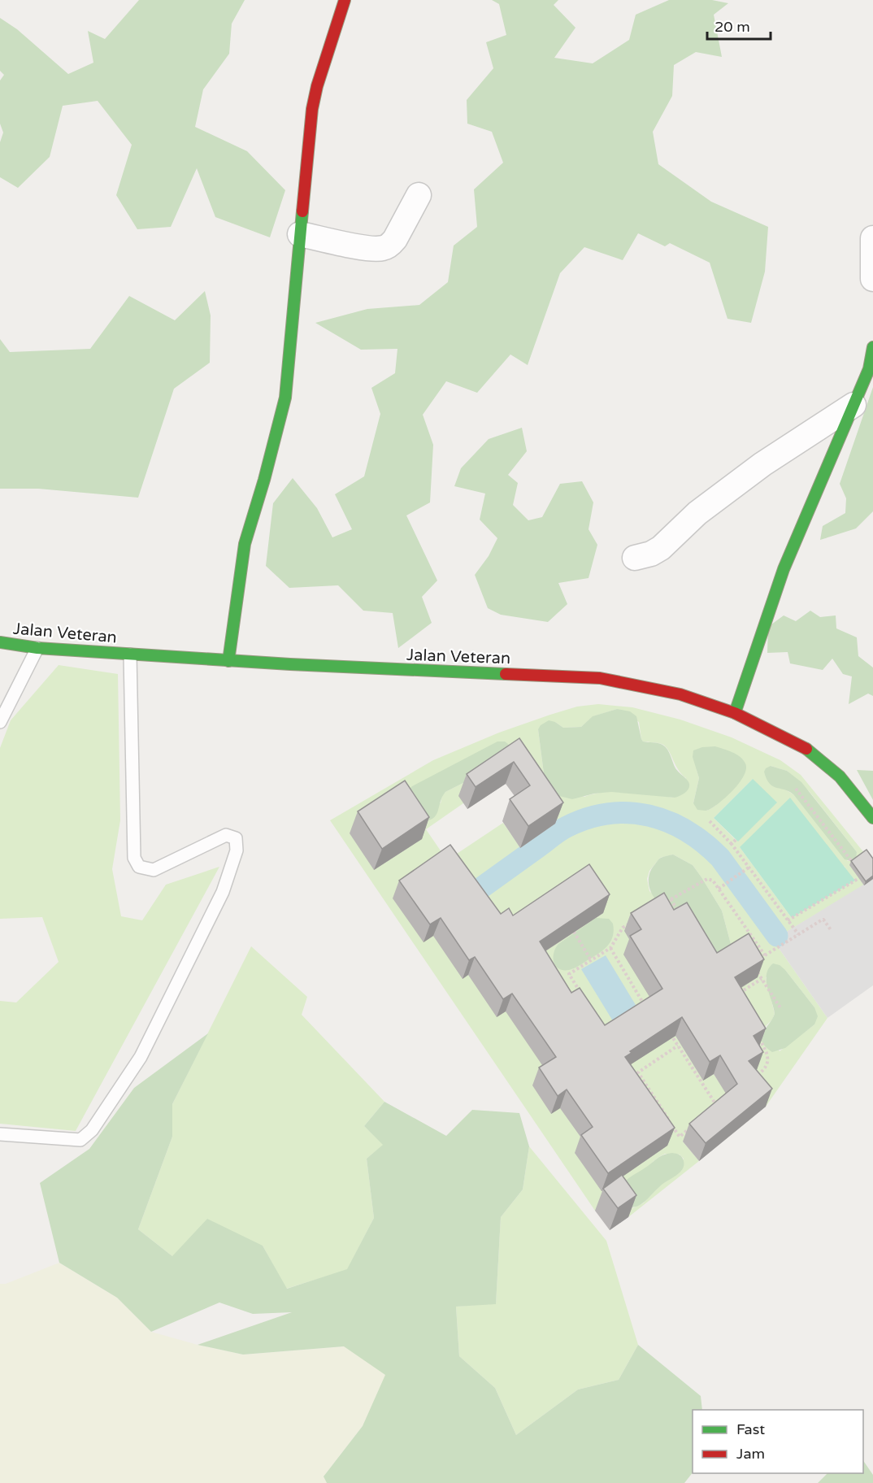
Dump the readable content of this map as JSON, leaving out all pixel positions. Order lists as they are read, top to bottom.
{
  "streets": {
    "street": ["Jalan Veteran"]
  },
  "legend": ["Fast", "Jam"],
  "scale_bar": "20 m"
}
